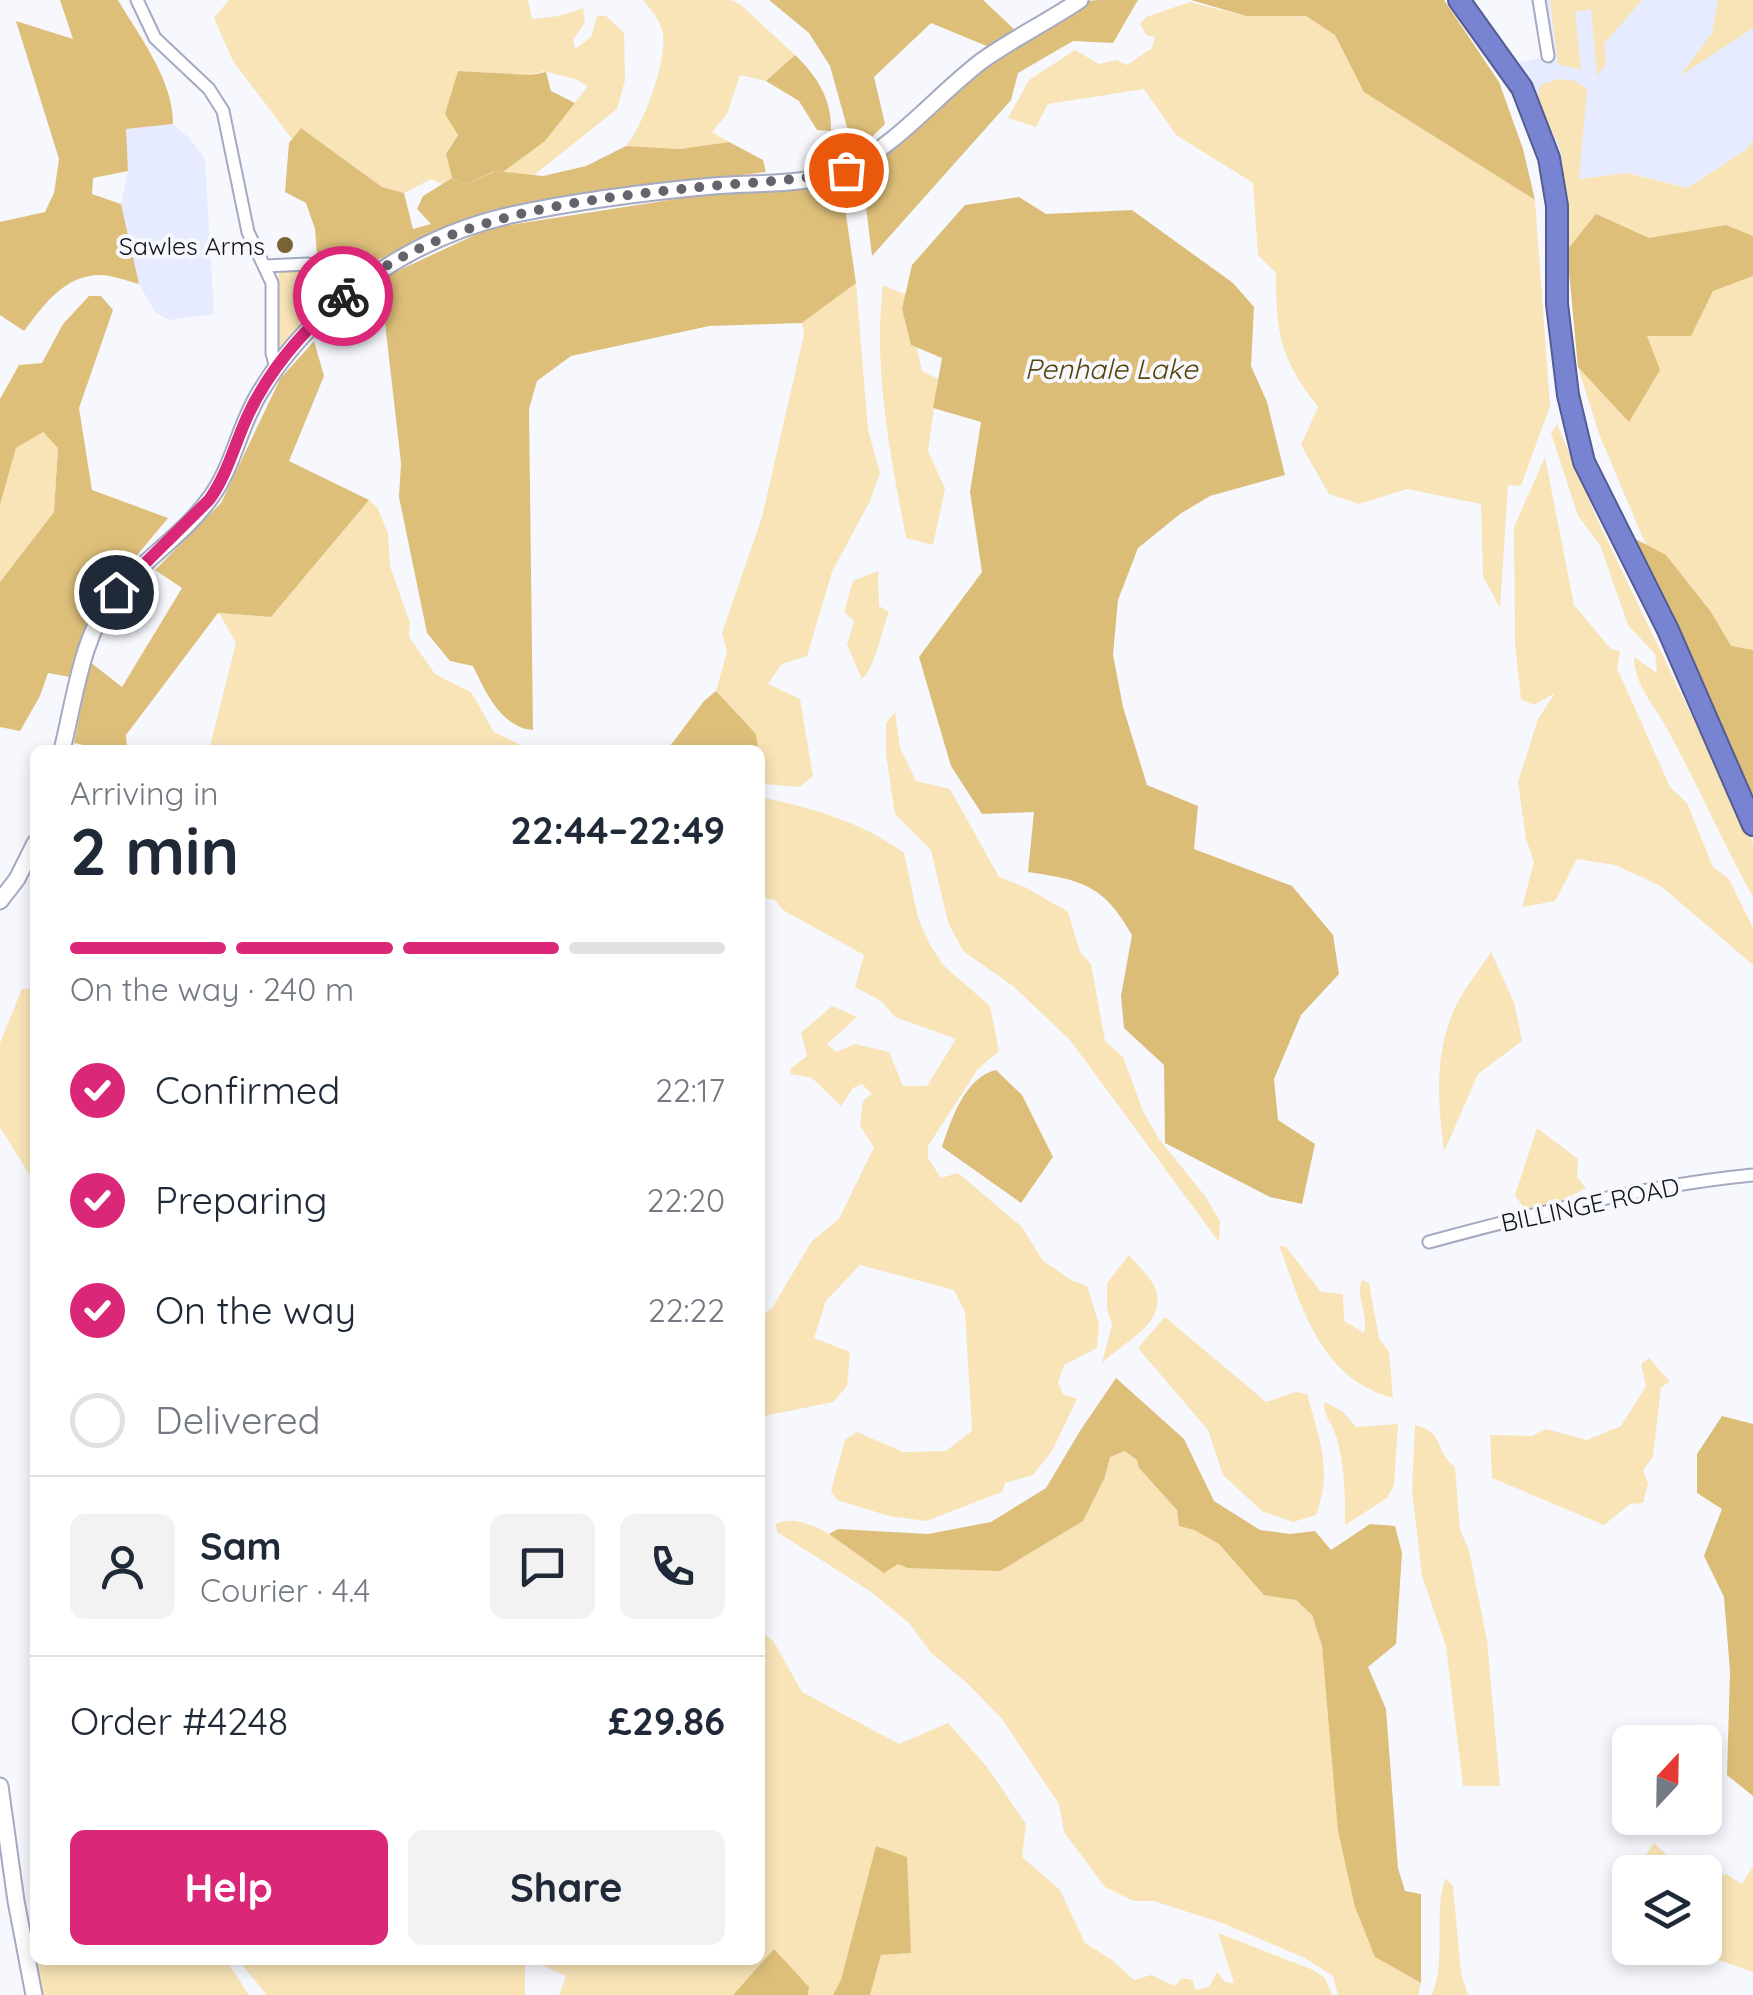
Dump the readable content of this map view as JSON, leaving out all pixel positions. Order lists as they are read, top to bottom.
{
  "streets": {
    "street": ["BILLINGE ROAD"]
  },
  "water": ["Penhale Lake"],
  "places": ["Sawles Arms"],
  "north": "top",
  "page": {
    "heading": ["2 min", "Arriving in", "22:44–22:49"],
    "panel": [
      "Sam",
      "Courier · 4.4",
      "Order #4248",
      "£29.86"
    ],
    "bar": "On the way · 240 m",
    "list": [
      ["Confirmed", "22:17"],
      ["Preparing", "22:20"],
      ["On the way", "22:22"],
      "Delivered"
    ],
    "buttons": ["Help", "Share"]
  }
}
